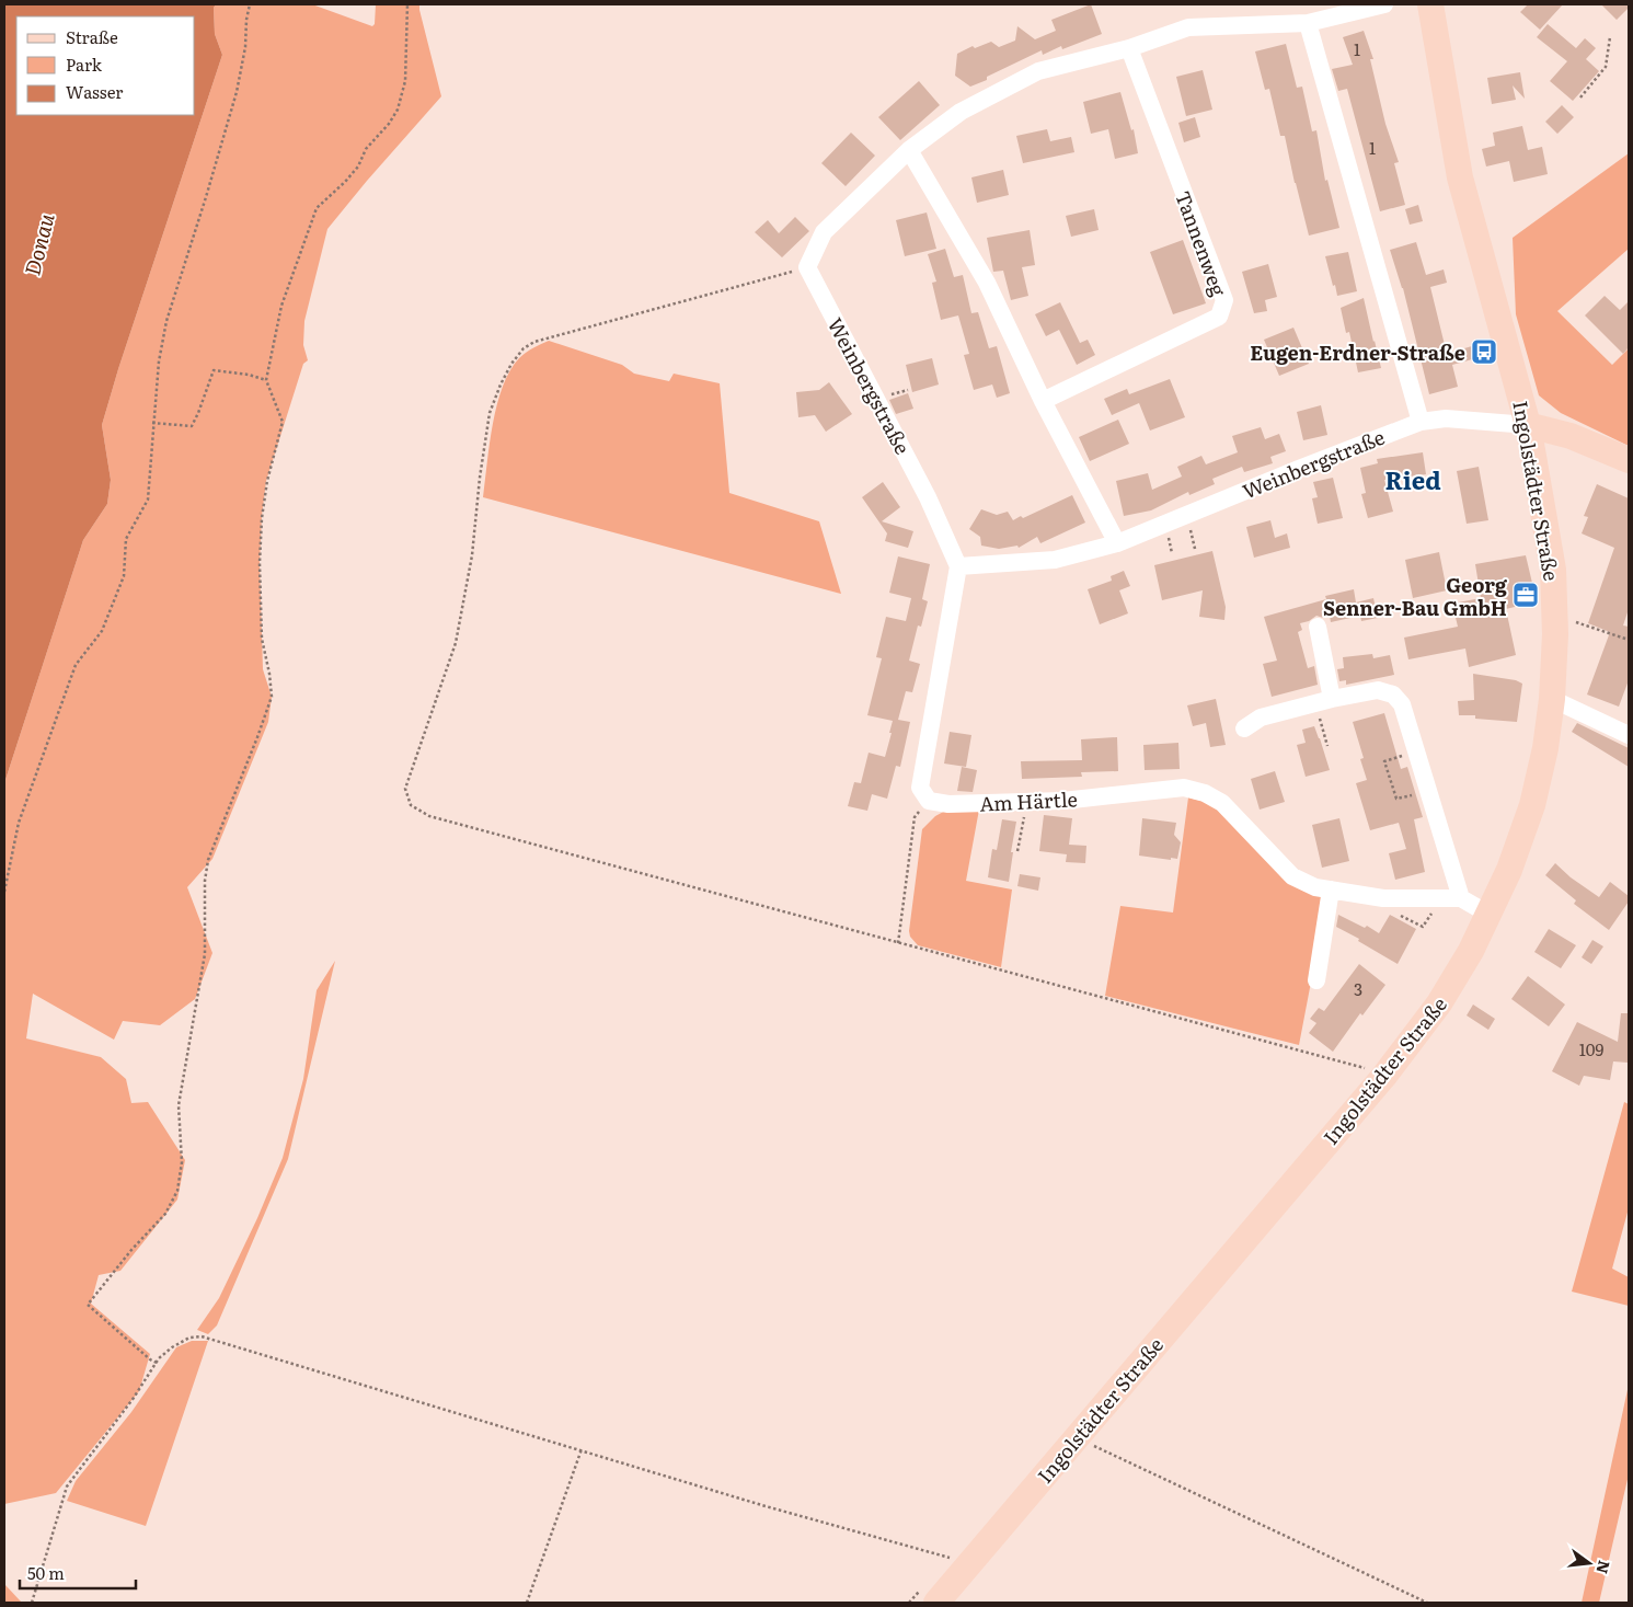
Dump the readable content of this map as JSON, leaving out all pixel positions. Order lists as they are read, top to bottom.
{
  "streets": {
    "main road": ["Ingolstädter Straße"],
    "street": ["Tannenweg", "Weinbergstraße", "Am Härtle"]
  },
  "crossings": [
    ["Weinbergstraße", "Ingolstädter Straße"],
    ["Ingolstädter Straße", "Am Härtle"]
  ],
  "districts": ["Ried"],
  "water": ["Donau"],
  "places": {
    "bus stop": ["Eugen-Erdner-Straße"],
    "office": ["Georg Senner-Bau GmbH"]
  },
  "house_numbers": [
    "1",
    "1",
    "3",
    "109"
  ],
  "legend": ["Straße", "Park", "Wasser"],
  "scale_bar": "50 m",
  "north": "right"
}
